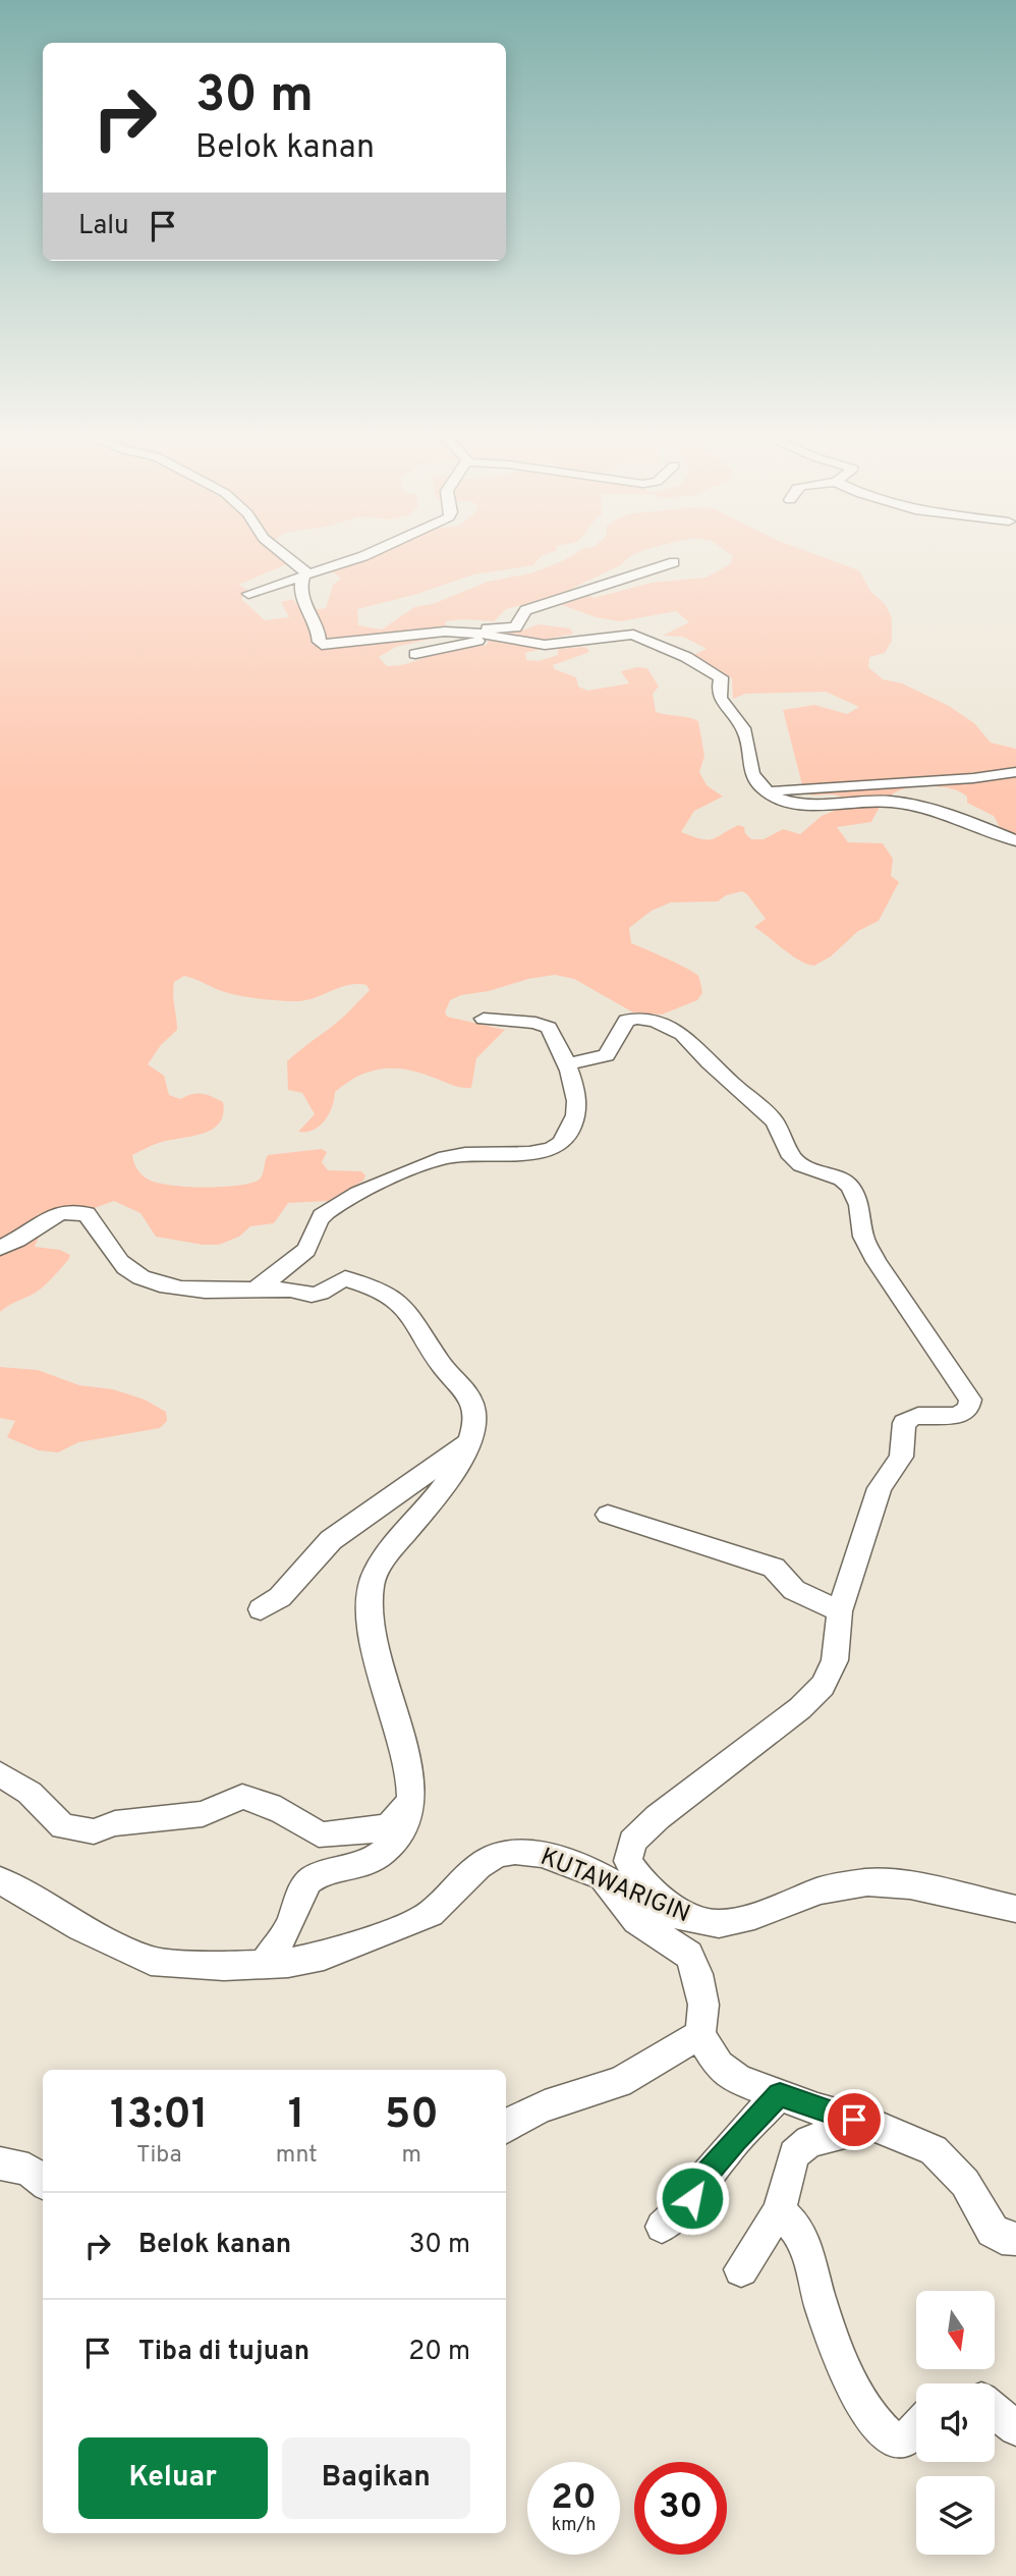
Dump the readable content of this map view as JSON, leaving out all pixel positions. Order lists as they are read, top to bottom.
{
  "streets": {
    "street": ["KUTAWARIGIN"]
  },
  "north": "bottom",
  "page": {
    "turn": ["30 m", "Belok kanan"],
    "then": "Lalu",
    "eta": [
      "13:01",
      "Tiba",
      "1",
      "mnt",
      "50",
      "m"
    ],
    "list": [
      {
        "name": "Belok kanan",
        "value": "30 m"
      },
      {
        "name": "Tiba di tujuan",
        "value": "20 m"
      }
    ],
    "buttons": ["Keluar", "Bagikan"],
    "speed": "20 km/h",
    "limit": "30"
  }
}
